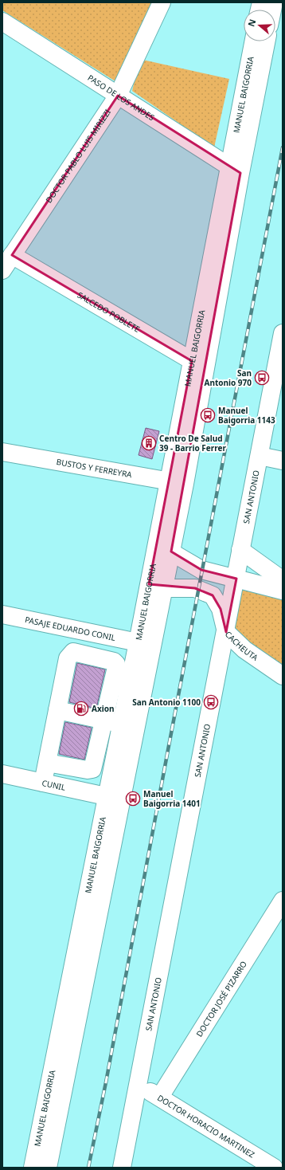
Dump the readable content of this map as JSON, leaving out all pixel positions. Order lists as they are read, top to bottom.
{
  "streets": {
    "street": [
      "MANUEL BAIGORRIA",
      "PASO DE LOS ANDES",
      "DOCTOR PABLO LUIS MIRIZZI",
      "SALCEDO POBLETE",
      "BUSTOS Y FERREYRA",
      "SAN ANTONIO",
      "PASAJE EDUARDO CONIL",
      "CACHEUTA",
      "CUNIL",
      "DOCTOR JOSÉ PIZARRO",
      "DOCTOR HORACIO MARTINEZ"
    ]
  },
  "crossings": [
    ["MANUEL BAIGORRIA", "PASO DE LOS ANDES"],
    ["MANUEL BAIGORRIA", "SALCEDO POBLETE"],
    ["MANUEL BAIGORRIA", "BUSTOS Y FERREYRA"],
    ["MANUEL BAIGORRIA", "PASAJE EDUARDO CONIL"],
    ["MANUEL BAIGORRIA", "CACHEUTA"],
    ["MANUEL BAIGORRIA", "CUNIL"],
    ["PASO DE LOS ANDES", "DOCTOR PABLO LUIS MIRIZZI"],
    ["DOCTOR PABLO LUIS MIRIZZI", "SALCEDO POBLETE"],
    ["SAN ANTONIO", "CACHEUTA"],
    ["SAN ANTONIO", "DOCTOR HORACIO MARTINEZ"],
    ["DOCTOR JOSÉ PIZARRO", "DOCTOR HORACIO MARTINEZ"]
  ],
  "places": {
    "bus stop": [
      "San Antonio 970",
      "Manuel Baigorria 1143",
      "San Antonio 1100",
      "Manuel Baigorria 1401"
    ],
    "building": ["Centro De Salud 39 - Barrio Ferrer"],
    "fuel station": ["Axion"]
  },
  "north": "left"
}
